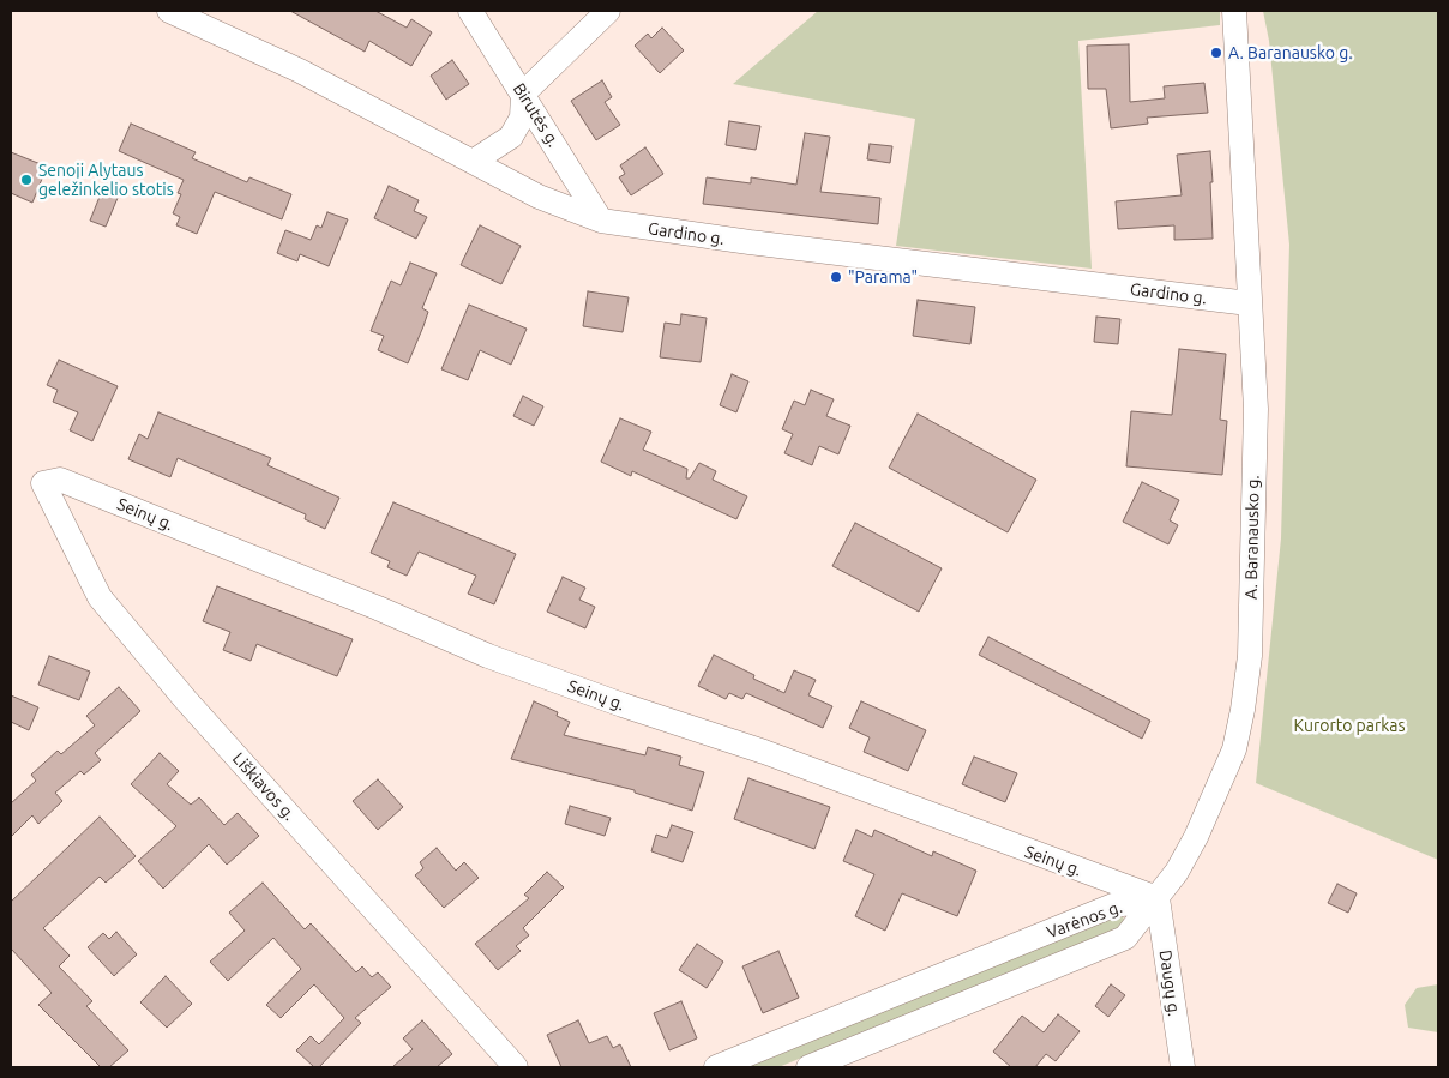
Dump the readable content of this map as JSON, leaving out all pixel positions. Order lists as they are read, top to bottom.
{
  "streets": {
    "street": [
      "Birutės g.",
      "Gardino g.",
      "Seinų g.",
      "A. Baranausko g.",
      "Liškiavos g.",
      "Varėnos g.",
      "Daugų g."
    ]
  },
  "crossings": [
    ["Birutės g.", "Gardino g."],
    ["Gardino g.", "A. Baranausko g."],
    ["Seinų g.", "A. Baranausko g."],
    ["Seinų g.", "Liškiavos g."],
    ["Seinų g.", "Varėnos g."],
    ["Seinų g.", "Daugų g."],
    ["A. Baranausko g.", "Varėnos g."],
    ["A. Baranausko g.", "Daugų g."],
    ["Varėnos g.", "Daugų g."]
  ],
  "parks": ["Kurorto parkas"],
  "places": ["A. Baranausko g.", "Senoji Alytaus geležinkelio stotis", "\"Parama\""]
}
